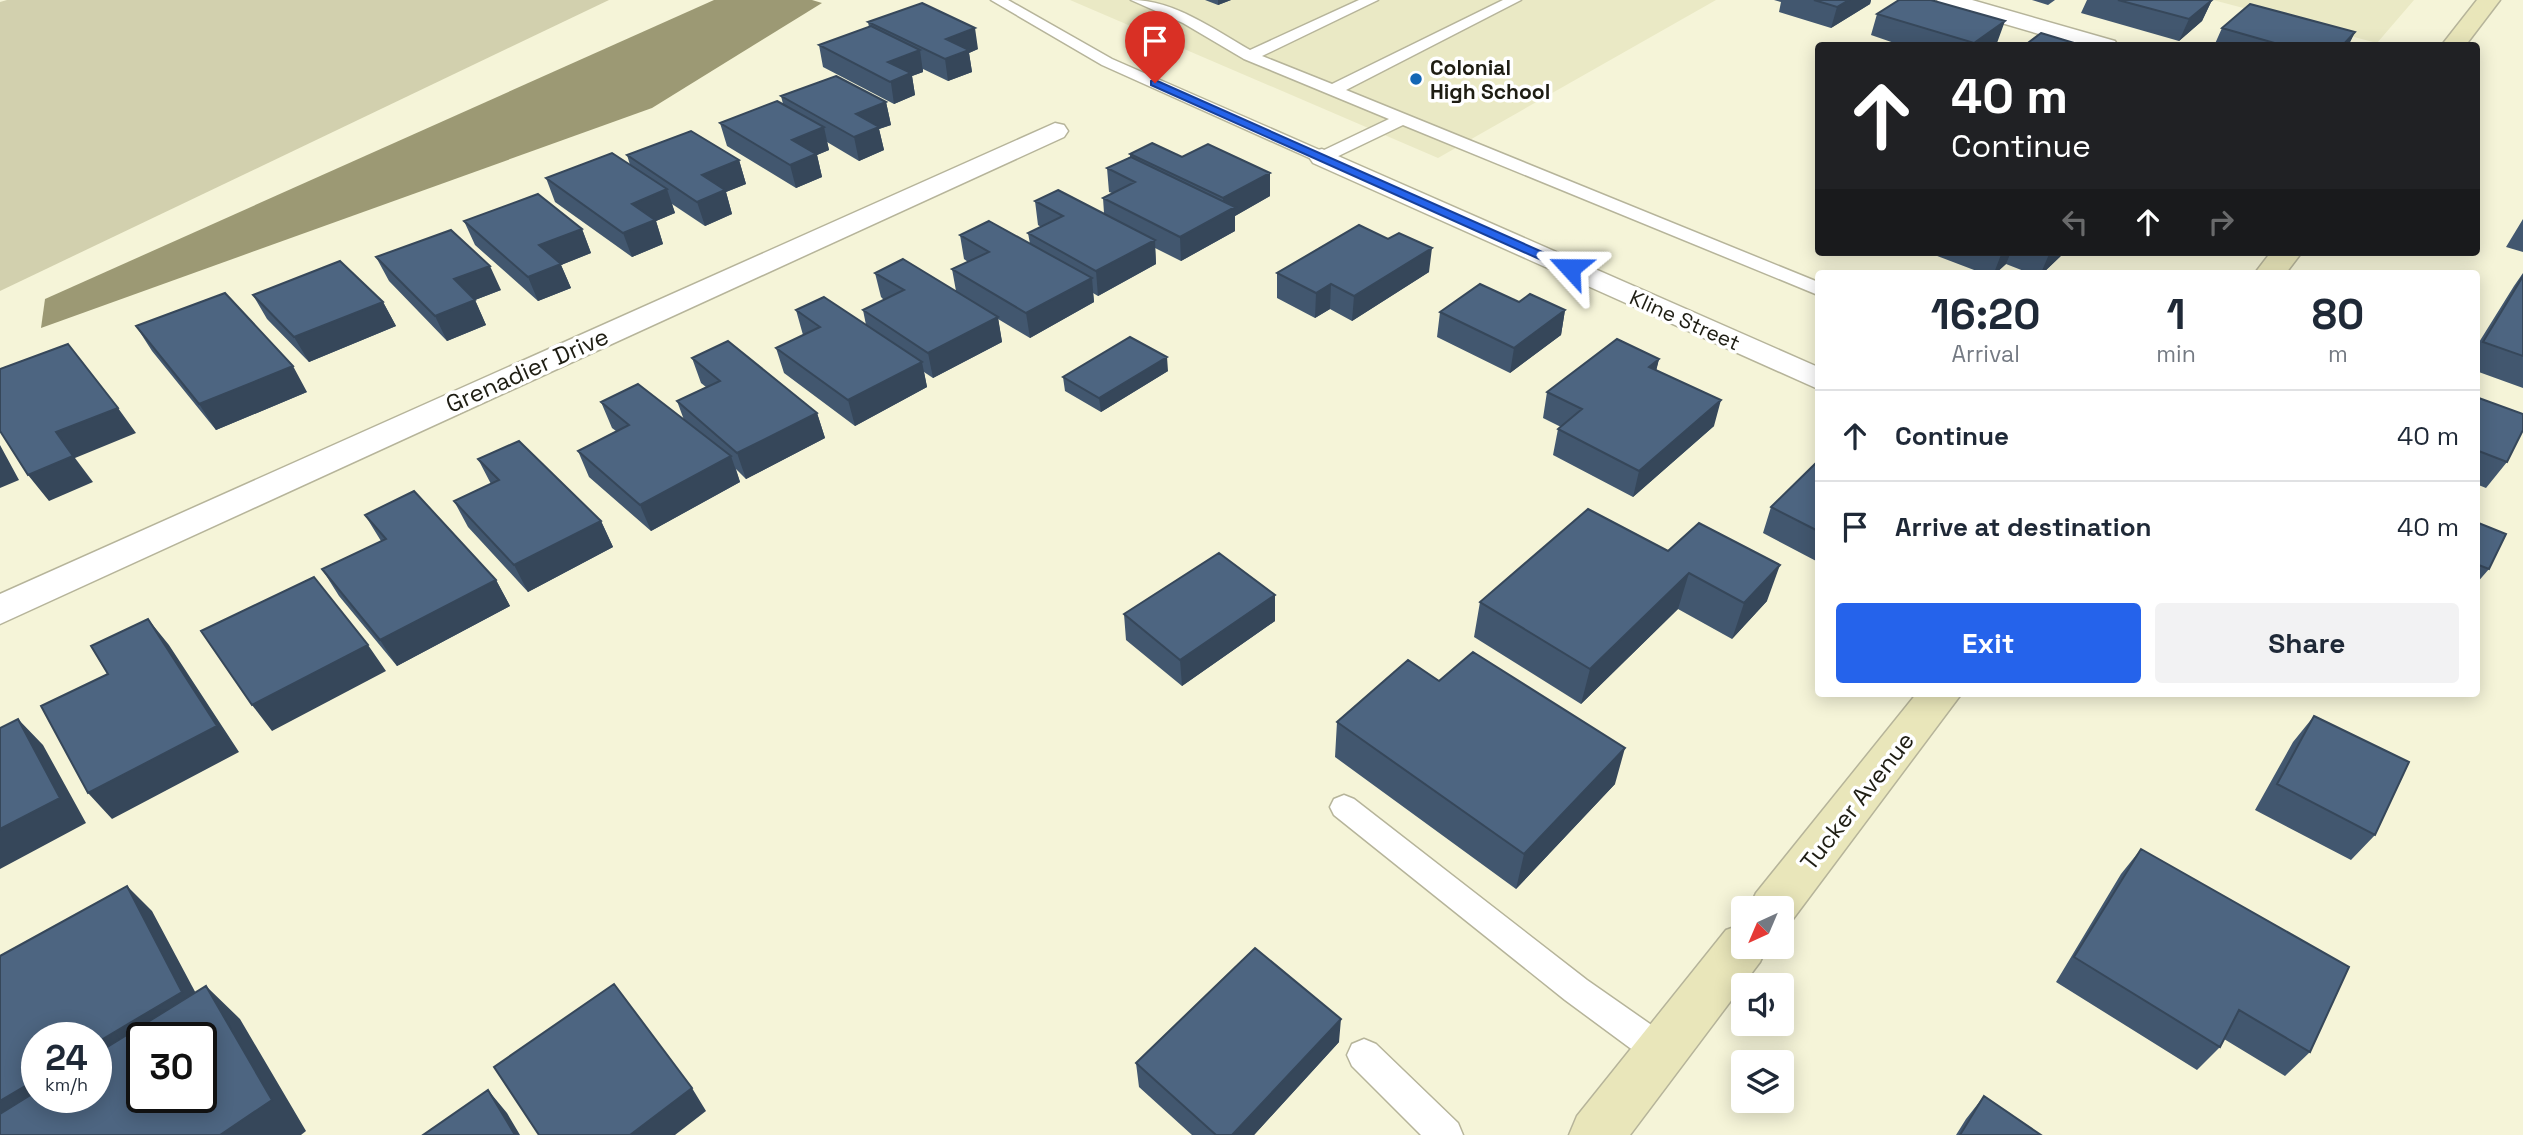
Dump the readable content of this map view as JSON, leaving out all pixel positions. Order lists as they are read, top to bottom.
{
  "streets": {
    "street": ["Kline Street", "Grenadier Drive", "Tucker Avenue"]
  },
  "places": ["Colonial High School"],
  "north": "bottom left",
  "page": {
    "turn": ["40 m", "Continue"],
    "eta": [
      "16:20",
      "Arrival",
      "1",
      "min",
      "80",
      "m"
    ],
    "list": [
      {
        "name": "Continue",
        "value": "40 m"
      },
      {
        "name": "Arrive at destination",
        "value": "40 m"
      }
    ],
    "buttons": ["Exit", "Share"],
    "speed": "24 km/h",
    "limit": "30"
  }
}
